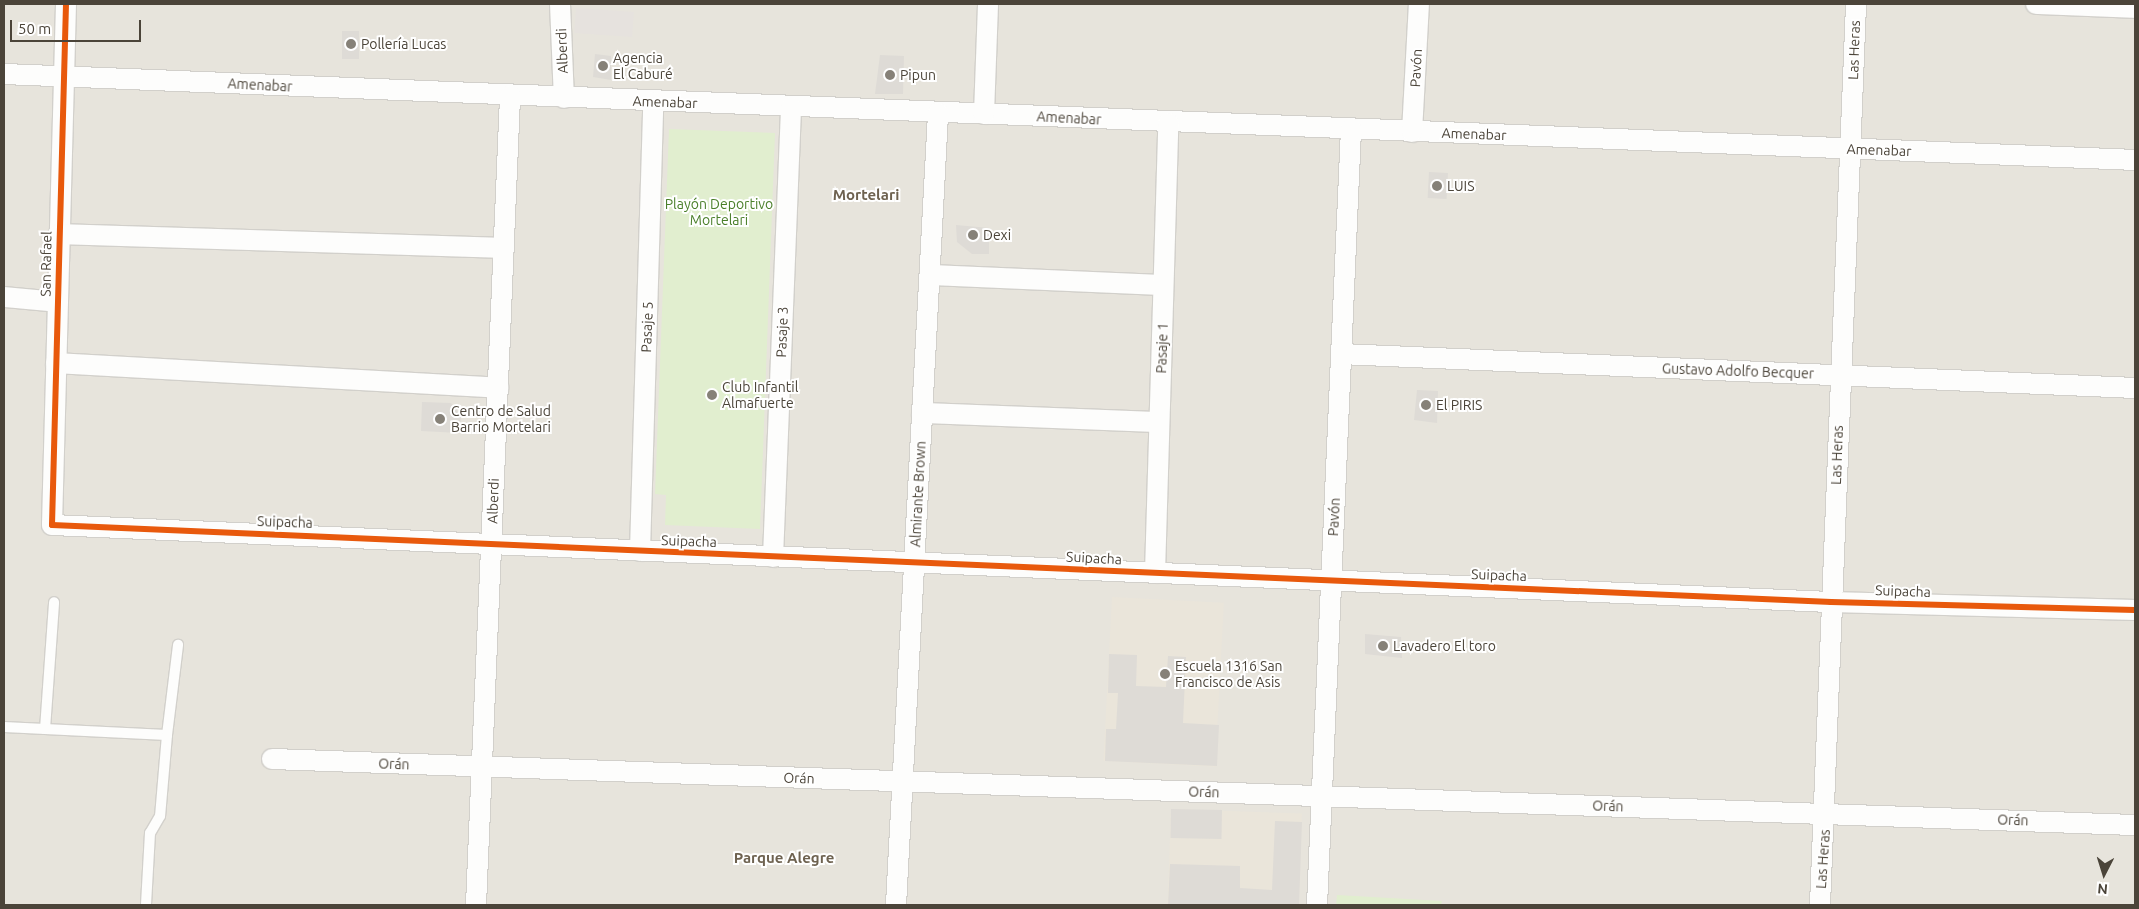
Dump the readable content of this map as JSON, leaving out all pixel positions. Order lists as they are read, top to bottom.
{
  "streets": {
    "street": [
      "Las Heras",
      "Alberdi",
      "Pavón",
      "Amenabar",
      "San Rafael",
      "Pasaje 5",
      "Pasaje 3",
      "Pasaje 1",
      "Gustavo Adolfo Becquer",
      "Almirante Brown",
      "Suipacha",
      "Orán"
    ]
  },
  "crossings": [
    ["Las Heras", "Amenabar"],
    ["Las Heras", "Gustavo Adolfo Becquer"],
    ["Las Heras", "Suipacha"],
    ["Las Heras", "Orán"],
    ["Alberdi", "Amenabar"],
    ["Alberdi", "Suipacha"],
    ["Alberdi", "Orán"],
    ["Pavón", "Amenabar"],
    ["Pavón", "Gustavo Adolfo Becquer"],
    ["Pavón", "Suipacha"],
    ["Pavón", "Orán"],
    ["Amenabar", "San Rafael"],
    ["Amenabar", "Pasaje 5"],
    ["Amenabar", "Pasaje 3"],
    ["Amenabar", "Pasaje 1"],
    ["Amenabar", "Almirante Brown"],
    ["San Rafael", "Suipacha"],
    ["Pasaje 5", "Suipacha"],
    ["Pasaje 3", "Suipacha"],
    ["Pasaje 1", "Suipacha"],
    ["Almirante Brown", "Suipacha"],
    ["Almirante Brown", "Orán"]
  ],
  "districts": ["Mortelari", "Parque Alegre"],
  "parks": ["Playón Deportivo Mortelari"],
  "places": [
    "Pollería Lucas",
    "Agencia El Caburé",
    "Pipun",
    "LUIS",
    "Dexi",
    "Club Infantil Almafuerte",
    "El PIRIS",
    "Centro de Salud Barrio Mortelari",
    "Lavadero El toro",
    "Escuela 1316 San Francisco de Asis"
  ],
  "scale_bar": "50 m",
  "north": "bottom"
}
